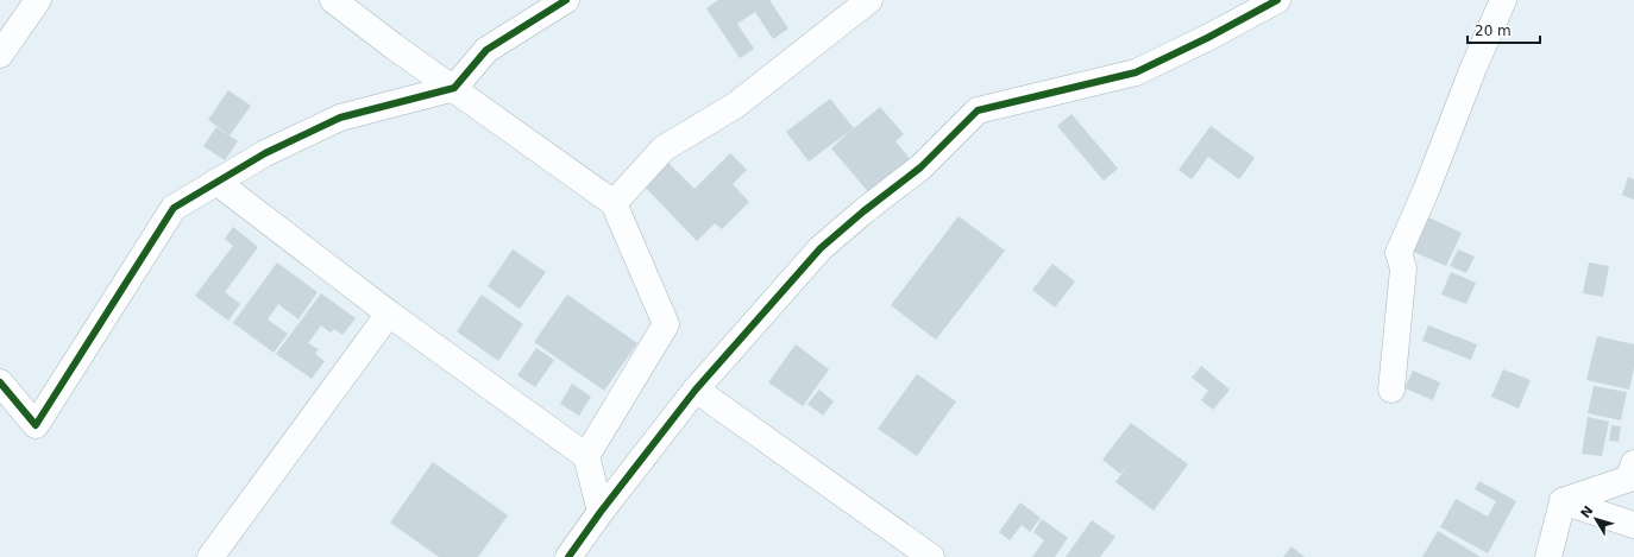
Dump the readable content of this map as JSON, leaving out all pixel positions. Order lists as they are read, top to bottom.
{
  "scale_bar": "20 m",
  "north": "top left"
}
